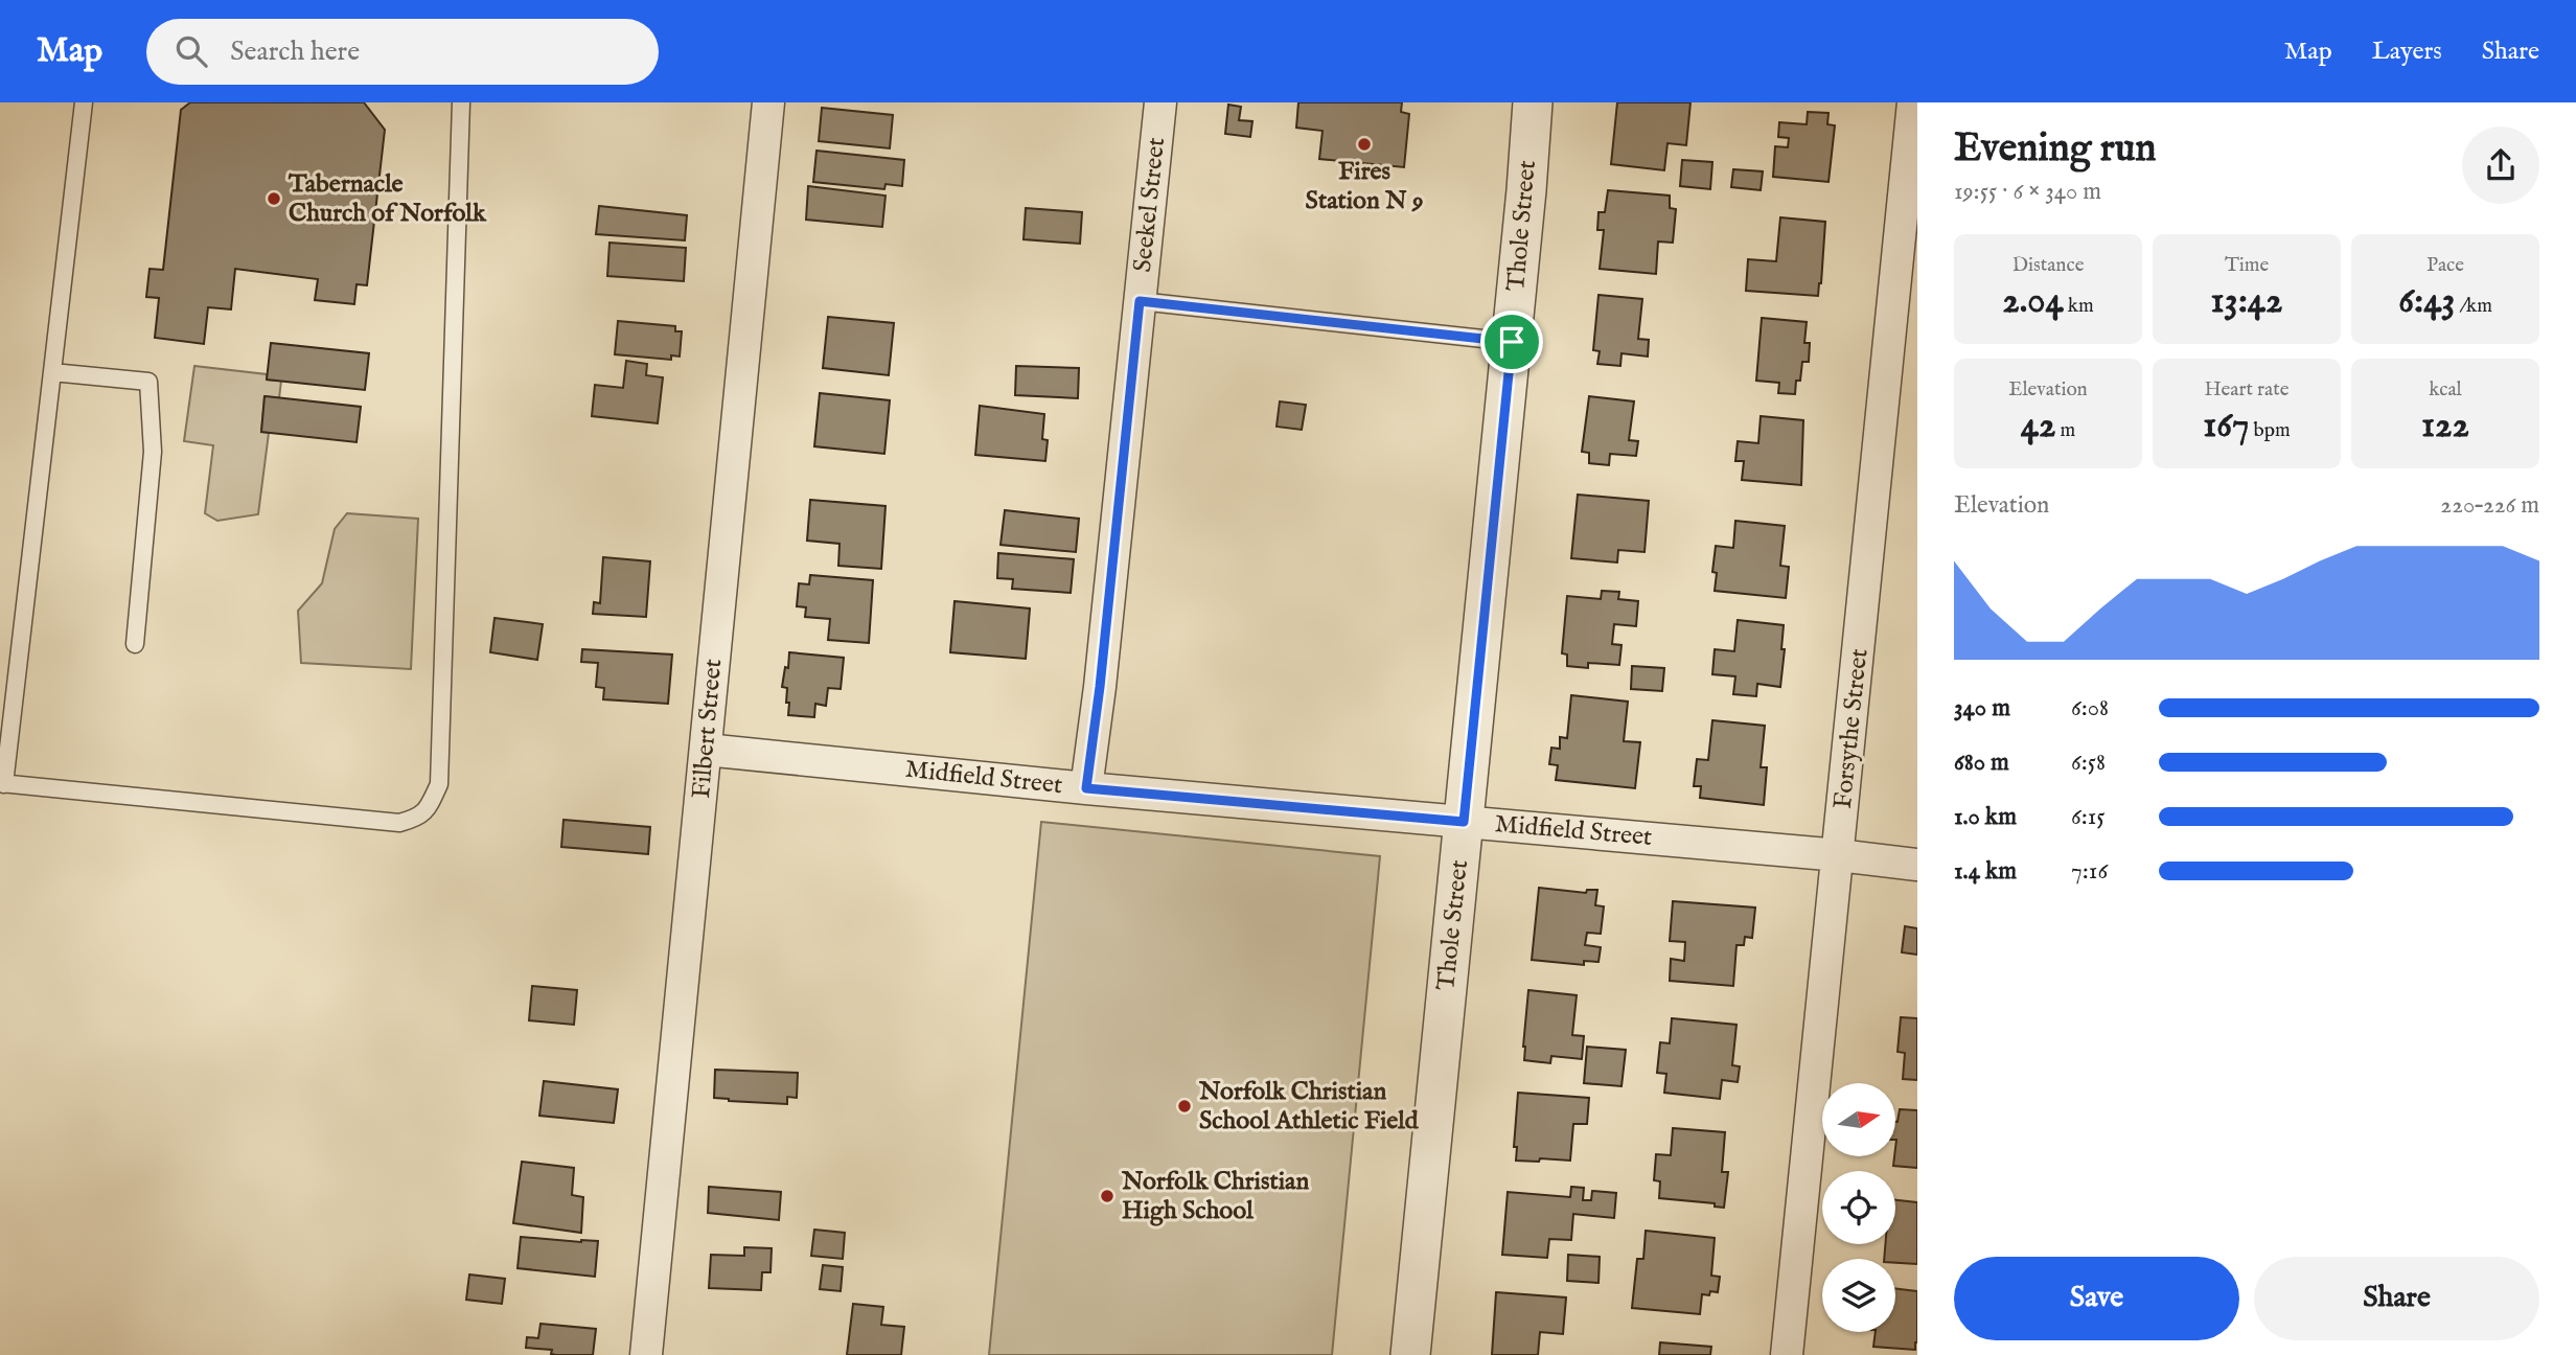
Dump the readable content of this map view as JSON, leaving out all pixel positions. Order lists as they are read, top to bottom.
{
  "streets": {
    "street": [
      "Seekel Street",
      "Thole Street",
      "Filbert Street",
      "Forsythe Street",
      "Midfield Street"
    ]
  },
  "crossings": [
    ["Seekel Street", "Midfield Street"],
    ["Thole Street", "Midfield Street"],
    ["Filbert Street", "Midfield Street"],
    ["Forsythe Street", "Midfield Street"]
  ],
  "places": [
    "Fires Station N 9",
    "Tabernacle Church of Norfolk",
    "Norfolk Christian School Athletic Field",
    "Norfolk Christian High School"
  ],
  "north": "right",
  "page": {
    "header": "Map",
    "search": "Search here",
    "nav": ["Map", "Layers", "Share"],
    "heading": ["Evening run", "19:55 · 6 × 340 m"],
    "stats": [
      ["Distance", "2.04 km"],
      ["Time", "13:42"],
      ["Pace", "6:43 /km"],
      ["Elevation", "42 m"],
      ["Heart rate", "167 bpm"],
      ["kcal", "122"]
    ],
    "chart": ["Elevation", "220–226 m"],
    "list": [
      {
        "name": "340 m",
        "note": "6:08"
      },
      {
        "name": "680 m",
        "note": "6:58"
      },
      {
        "name": "1.0 km",
        "note": "6:15"
      },
      {
        "name": "1.4 km",
        "note": "7:16"
      }
    ],
    "buttons": ["Save", "Share"]
  }
}
